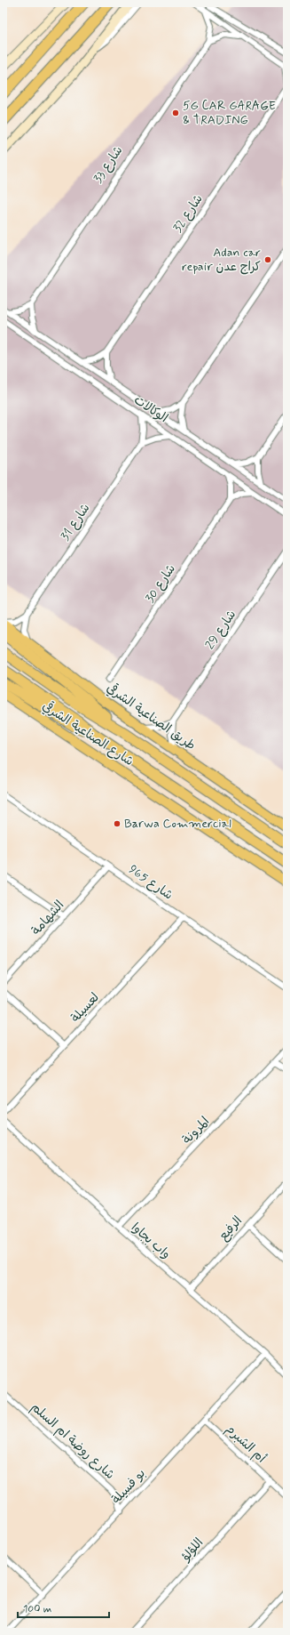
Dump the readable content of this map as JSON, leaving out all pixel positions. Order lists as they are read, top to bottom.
{
  "streets": {
    "main road": ["طريق الصناعية الشرقي", "شارع الصناعية الشرقي"],
    "street": [
      "شارع 33",
      "شارع 32",
      "الوكالات",
      "شارع 31",
      "شارع 30",
      "شارع 29",
      "شارع 965",
      "الشهامة",
      "لعسيلة",
      "المرونة",
      "الرفيع",
      "واب بجاوا",
      "شارع روضة ام السلم",
      "أم الشبرم",
      "بو فسيلة",
      "اللؤلؤ"
    ]
  },
  "crossings": [
    ["شارع 32", "الوكالات"],
    ["الوكالات", "شارع 31"],
    ["شارع 31", "طريق الصناعية الشرقي"],
    ["شارع 965", "الشهامة"],
    ["شارع 965", "لعسيلة"],
    ["المرونة", "واب بجاوا"],
    ["الرفيع", "واب بجاوا"],
    ["واب بجاوا", "بو فسيلة"],
    ["شارع روضة ام السلم", "بو فسيلة"],
    ["أم الشبرم", "بو فسيلة"],
    ["أم الشبرم", "اللؤلؤ"]
  ],
  "places": ["5G CAR GARAGE & TRADING", "Adan car repair كراج عدن", "Barwa Commercial"],
  "scale_bar": "100 m"
}
